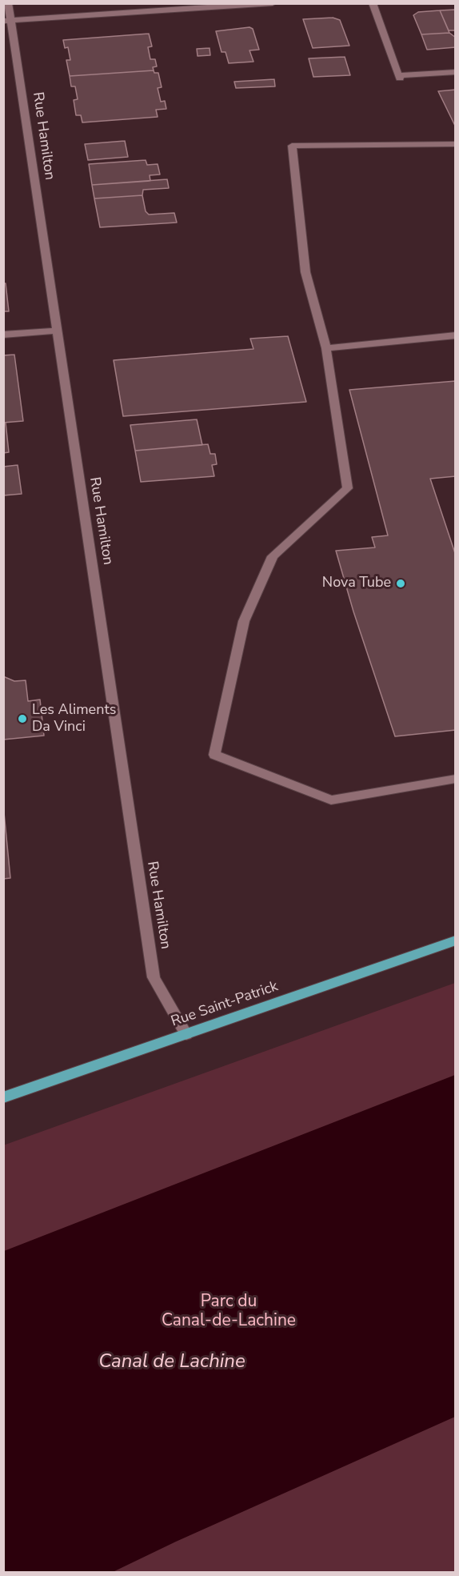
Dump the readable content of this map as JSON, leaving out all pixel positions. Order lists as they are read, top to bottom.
{
  "streets": {
    "main road": ["Rue Saint-Patrick"],
    "street": ["Rue Hamilton"]
  },
  "crossings": [
    ["Rue Hamilton", "Rue Saint-Patrick"]
  ],
  "water": ["Canal de Lachine"],
  "parks": ["Parc du Canal-de-Lachine"],
  "places": ["Nova Tube", "Les Aliments Da Vinci"]
}
